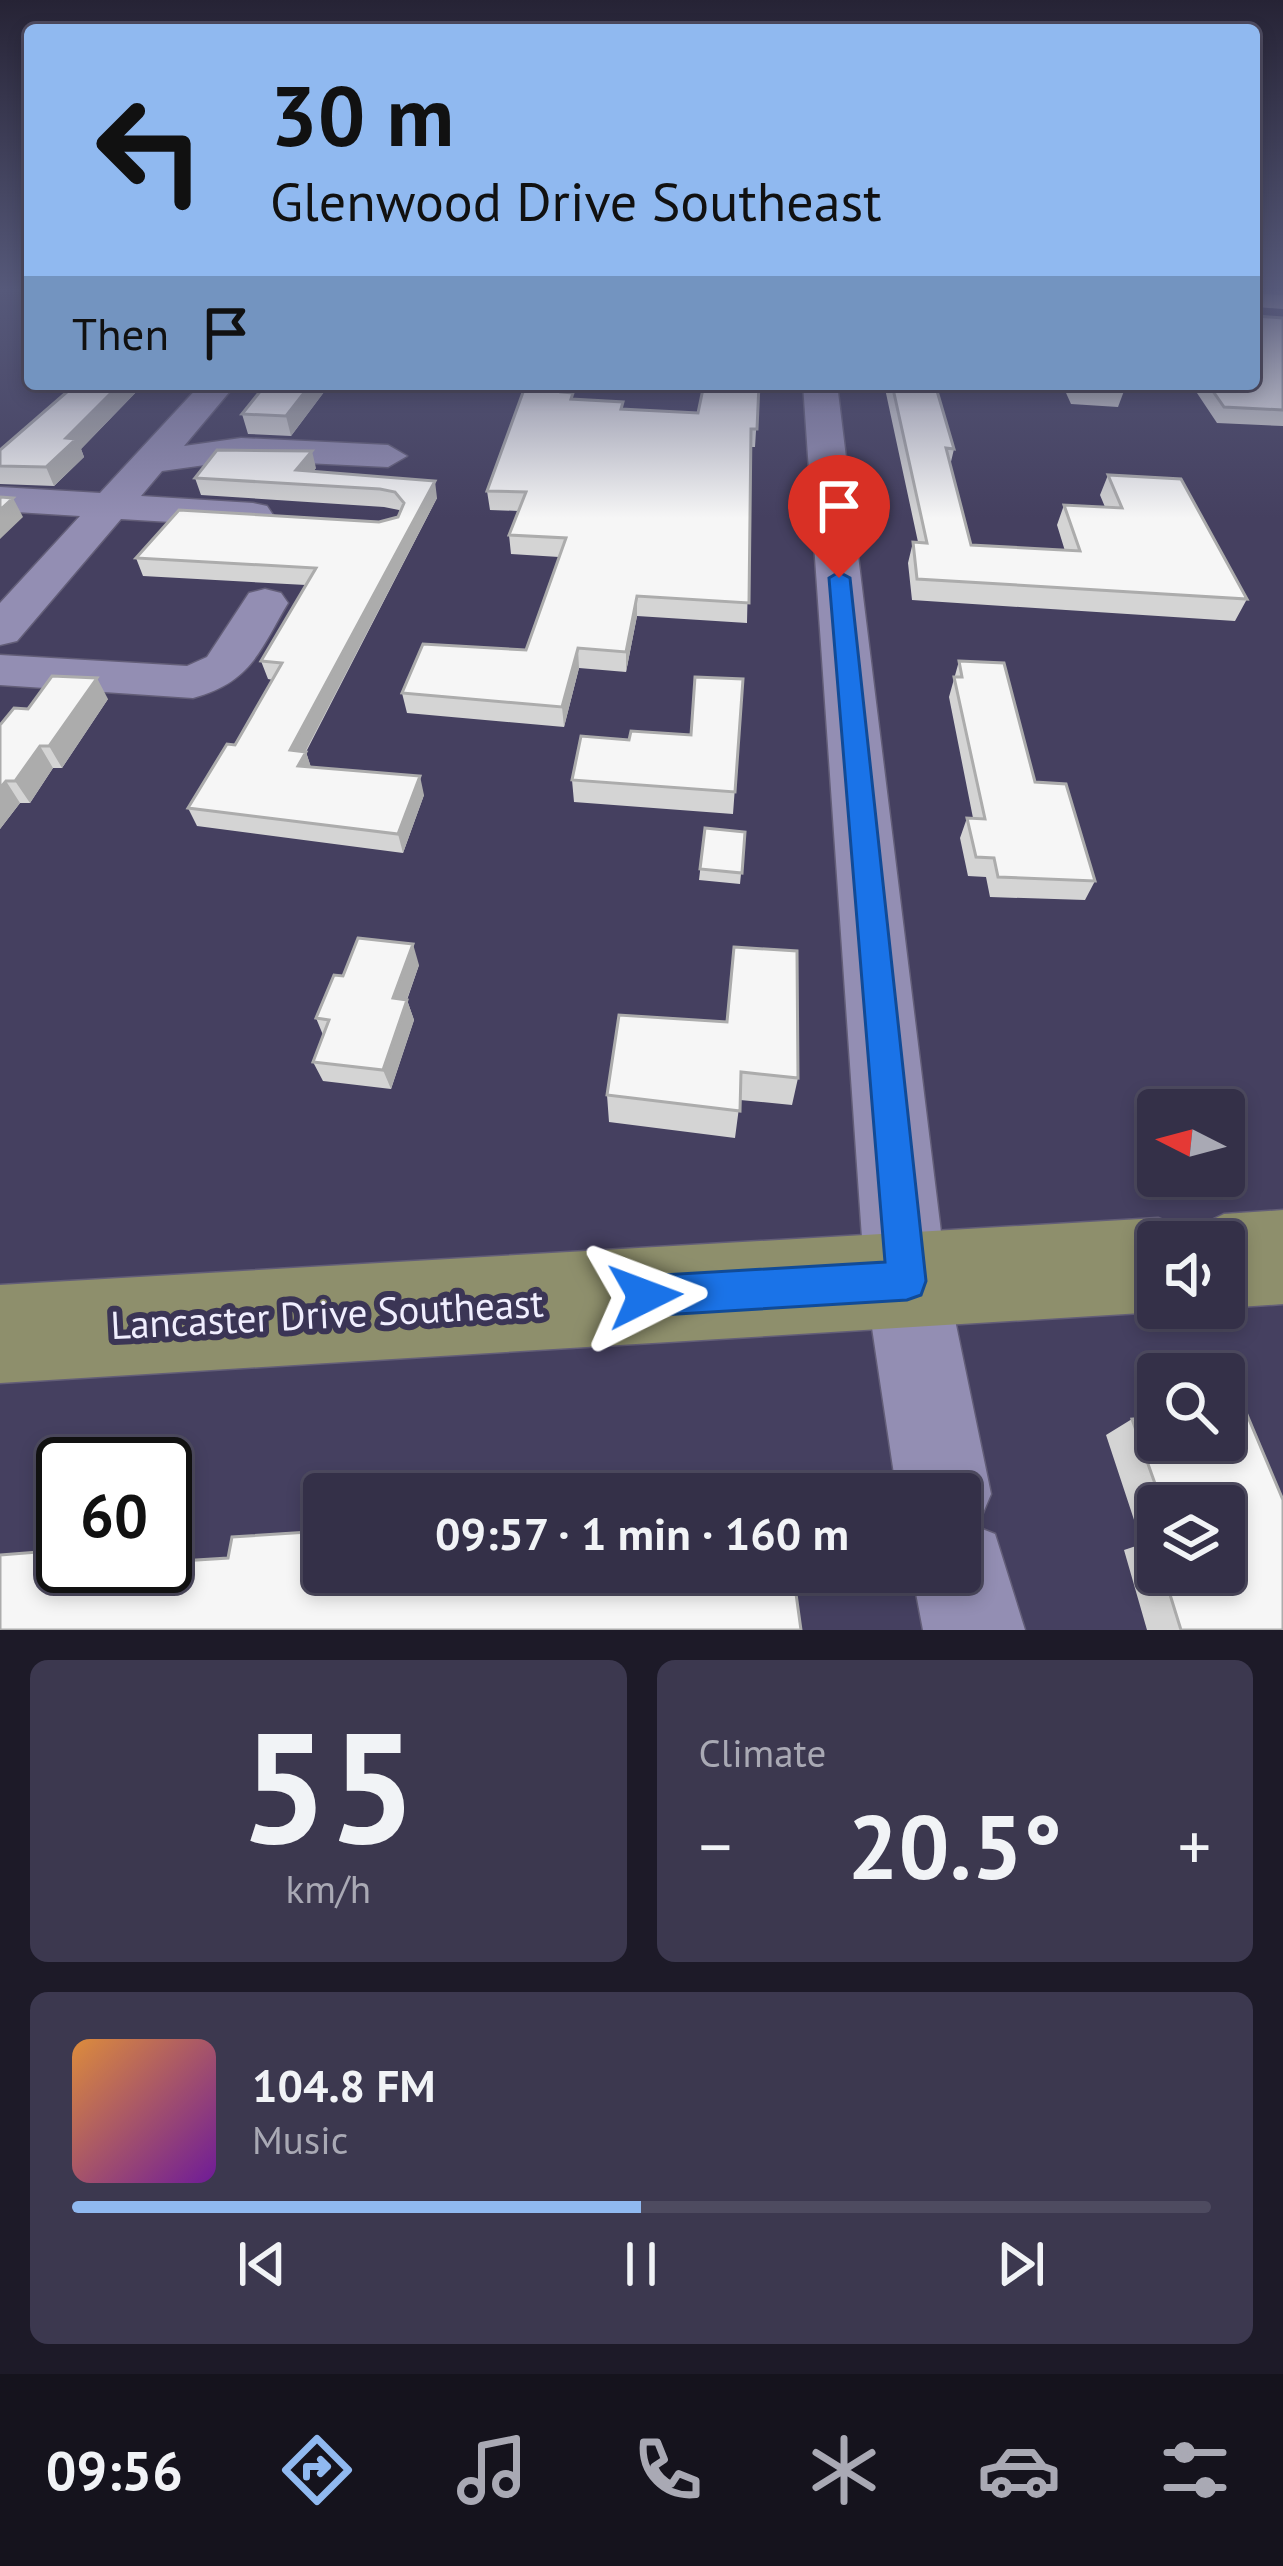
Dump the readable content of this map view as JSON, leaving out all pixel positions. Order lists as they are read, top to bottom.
{
  "streets": {
    "main road": ["Lancaster Drive Southeast"]
  },
  "north": "left",
  "page": {
    "turn": ["30 m", "Glenwood Drive Southeast"],
    "then": "Then",
    "limit": "60",
    "trip": "09:57 · 1 min · 160 m",
    "tile": [
      ["55", "km/h"],
      "Climate"
    ],
    "heat": ["−", "20.5°", "+"],
    "song": ["104.8 FM", "Music"],
    "tabs": "09:56"
  }
}
